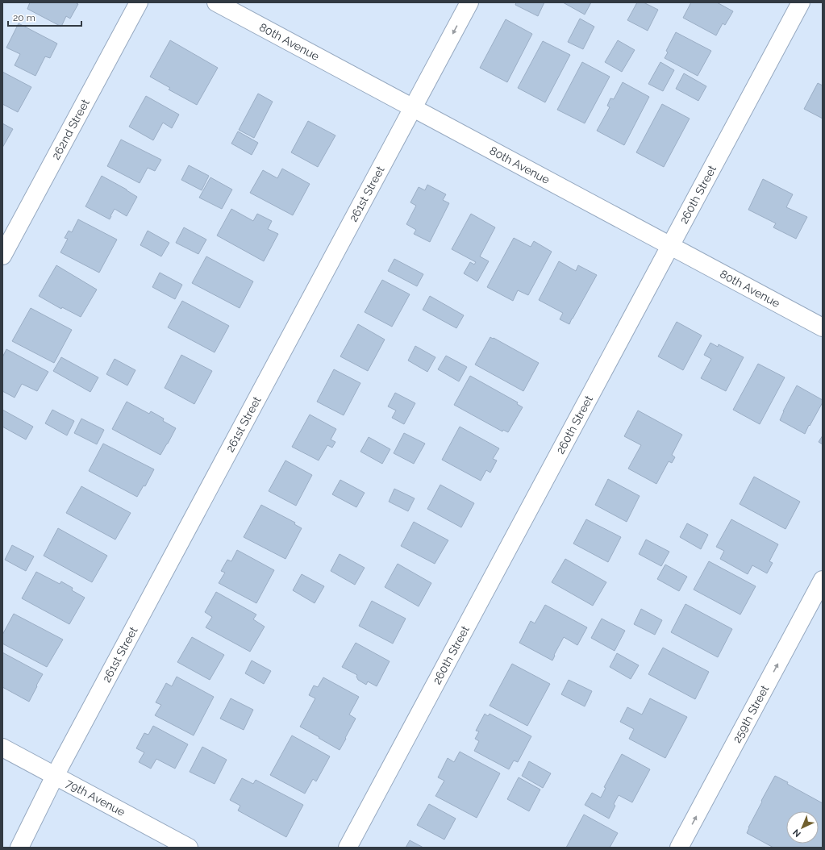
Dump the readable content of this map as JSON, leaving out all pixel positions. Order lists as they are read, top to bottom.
{
  "streets": {
    "street": [
      "80th Avenue",
      "262nd Street",
      "261st Street",
      "260th Street",
      "259th Street",
      "79th Avenue"
    ]
  },
  "crossings": [
    ["80th Avenue", "261st Street"],
    ["80th Avenue", "260th Street"],
    ["261st Street", "79th Avenue"]
  ],
  "one_way": ["259th Street"],
  "scale_bar": "20 m",
  "north": "bottom left"
}
